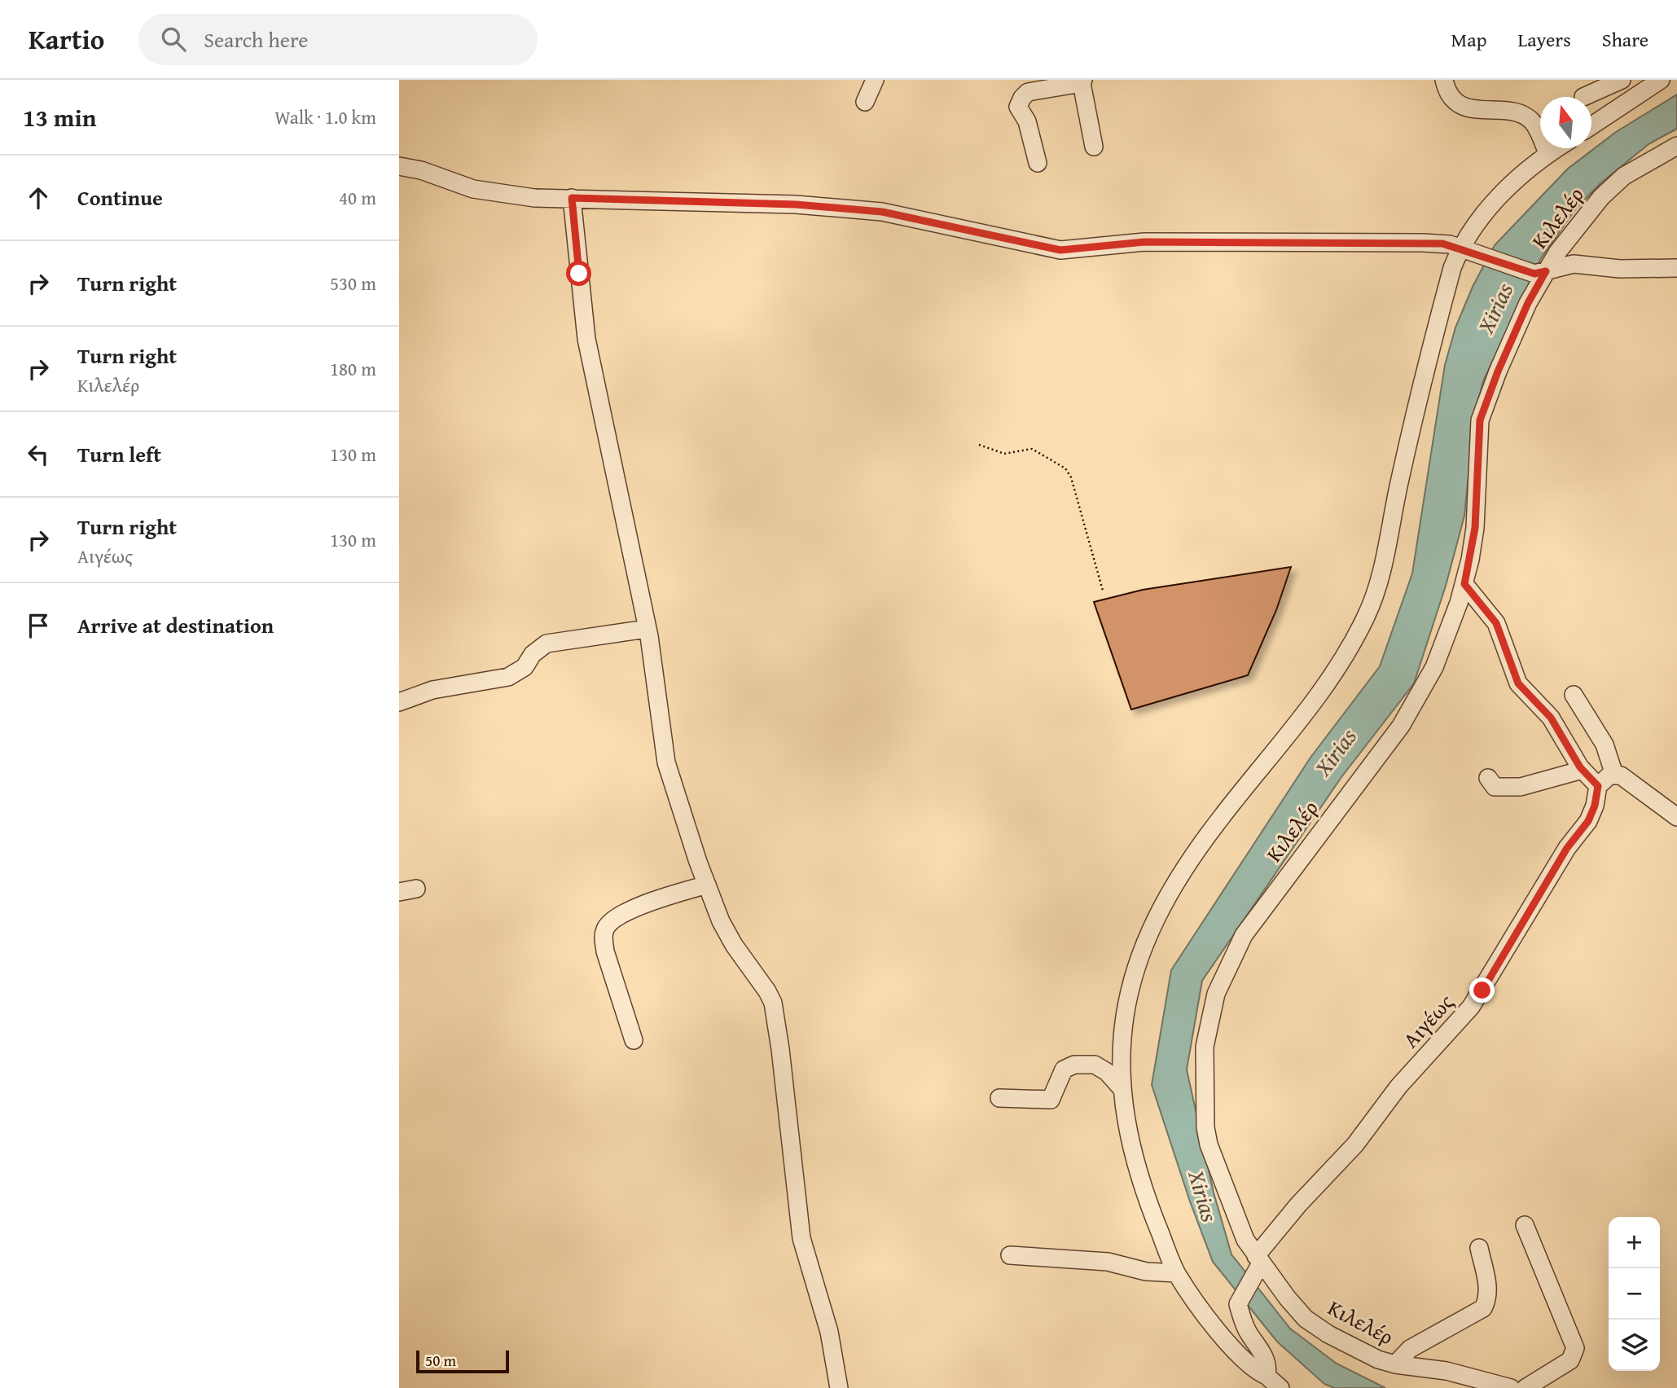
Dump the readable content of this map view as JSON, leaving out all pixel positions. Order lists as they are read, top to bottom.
{
  "streets": {
    "street": ["Κιλελέρ", "Αιγέως"]
  },
  "crossings": [
    ["Κιλελέρ", "Αιγέως"]
  ],
  "water": ["Xirias"],
  "scale_bar": "50 m",
  "north": "top",
  "page": {
    "header": "Kartio",
    "search": "Search here",
    "nav": ["Map", "Layers", "Share"],
    "heading": ["13 min", "Walk · 1.0 km"],
    "list": [
      ["Continue", "40 m"],
      ["Turn right", "530 m"],
      ["Turn right", "Κιλελέρ", "180 m"],
      ["Turn left", "130 m"],
      ["Turn right", "Αιγέως", "130 m"],
      "Arrive at destination"
    ],
    "map_buttons": ["+", "−"],
    "scale": "50 m"
  }
}
